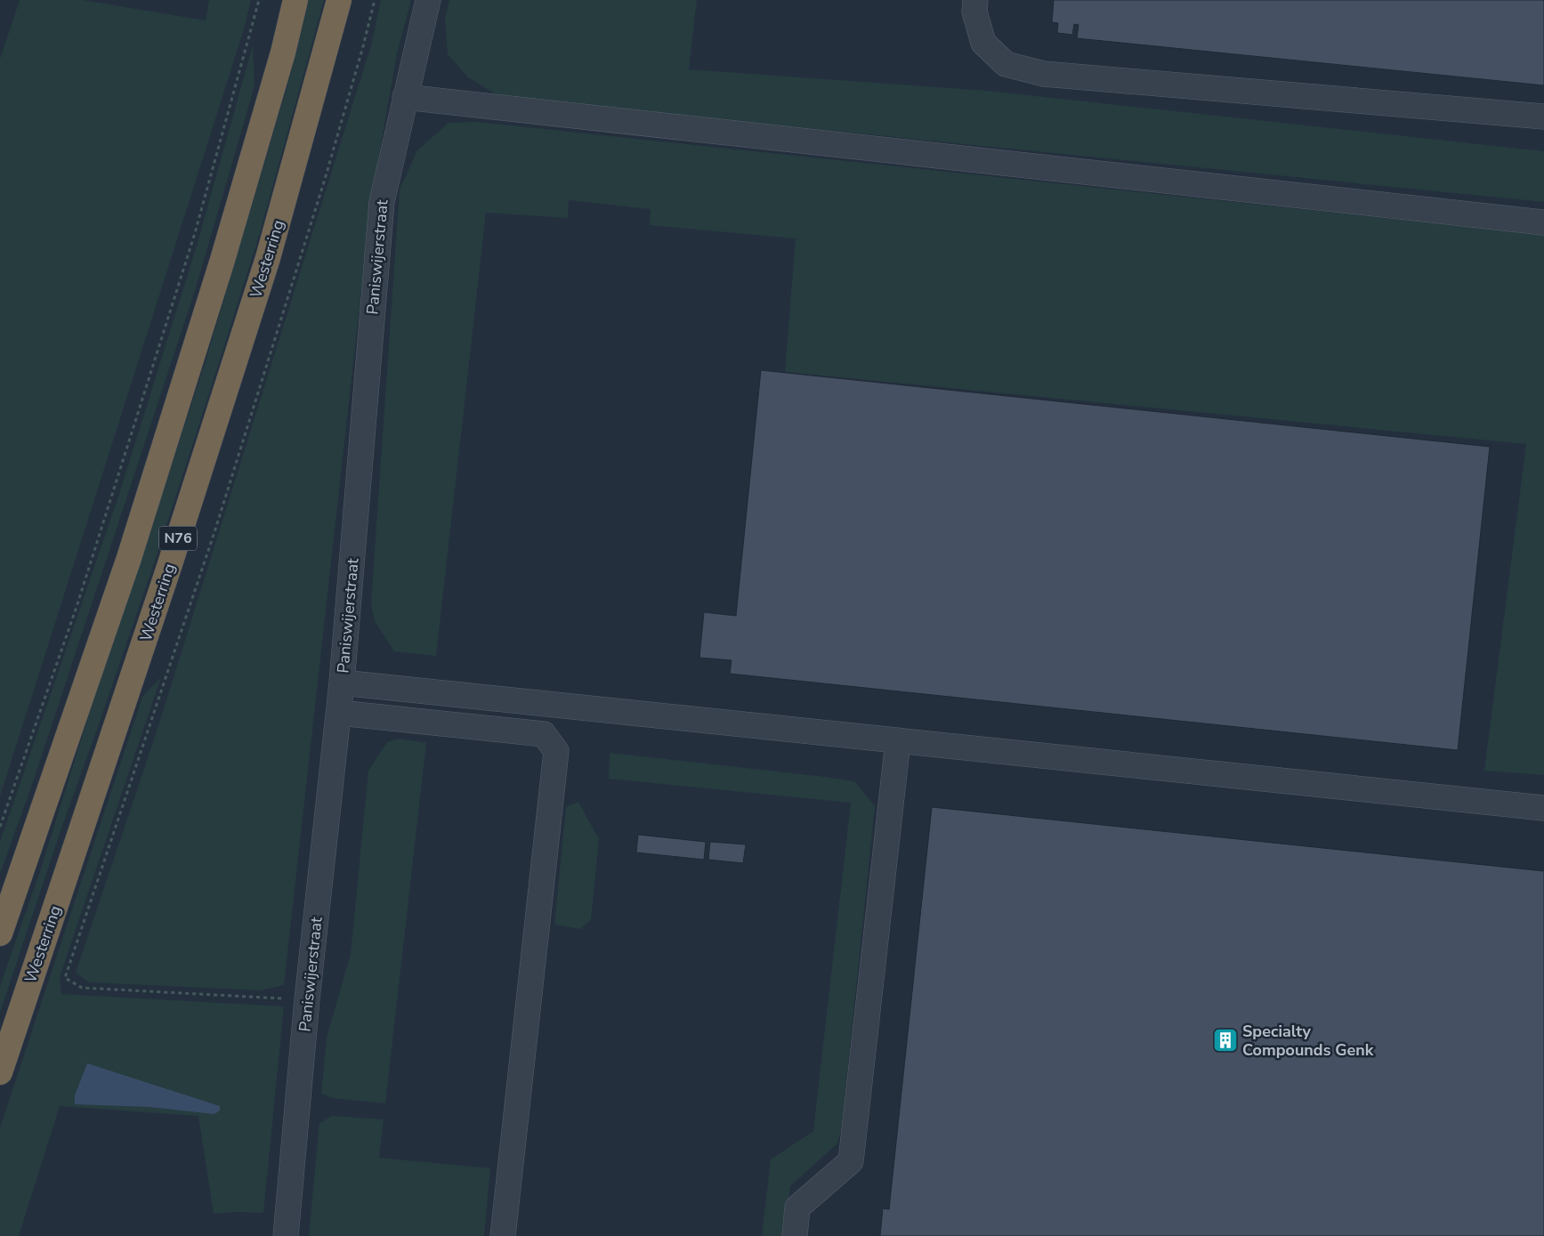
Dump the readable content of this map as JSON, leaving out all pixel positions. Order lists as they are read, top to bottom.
{
  "streets": {
    "highway": ["Westerring", "N76"],
    "street": ["Paniswijerstraat"]
  },
  "places": {
    "building": ["Specialty Compounds Genk"]
  }
}
